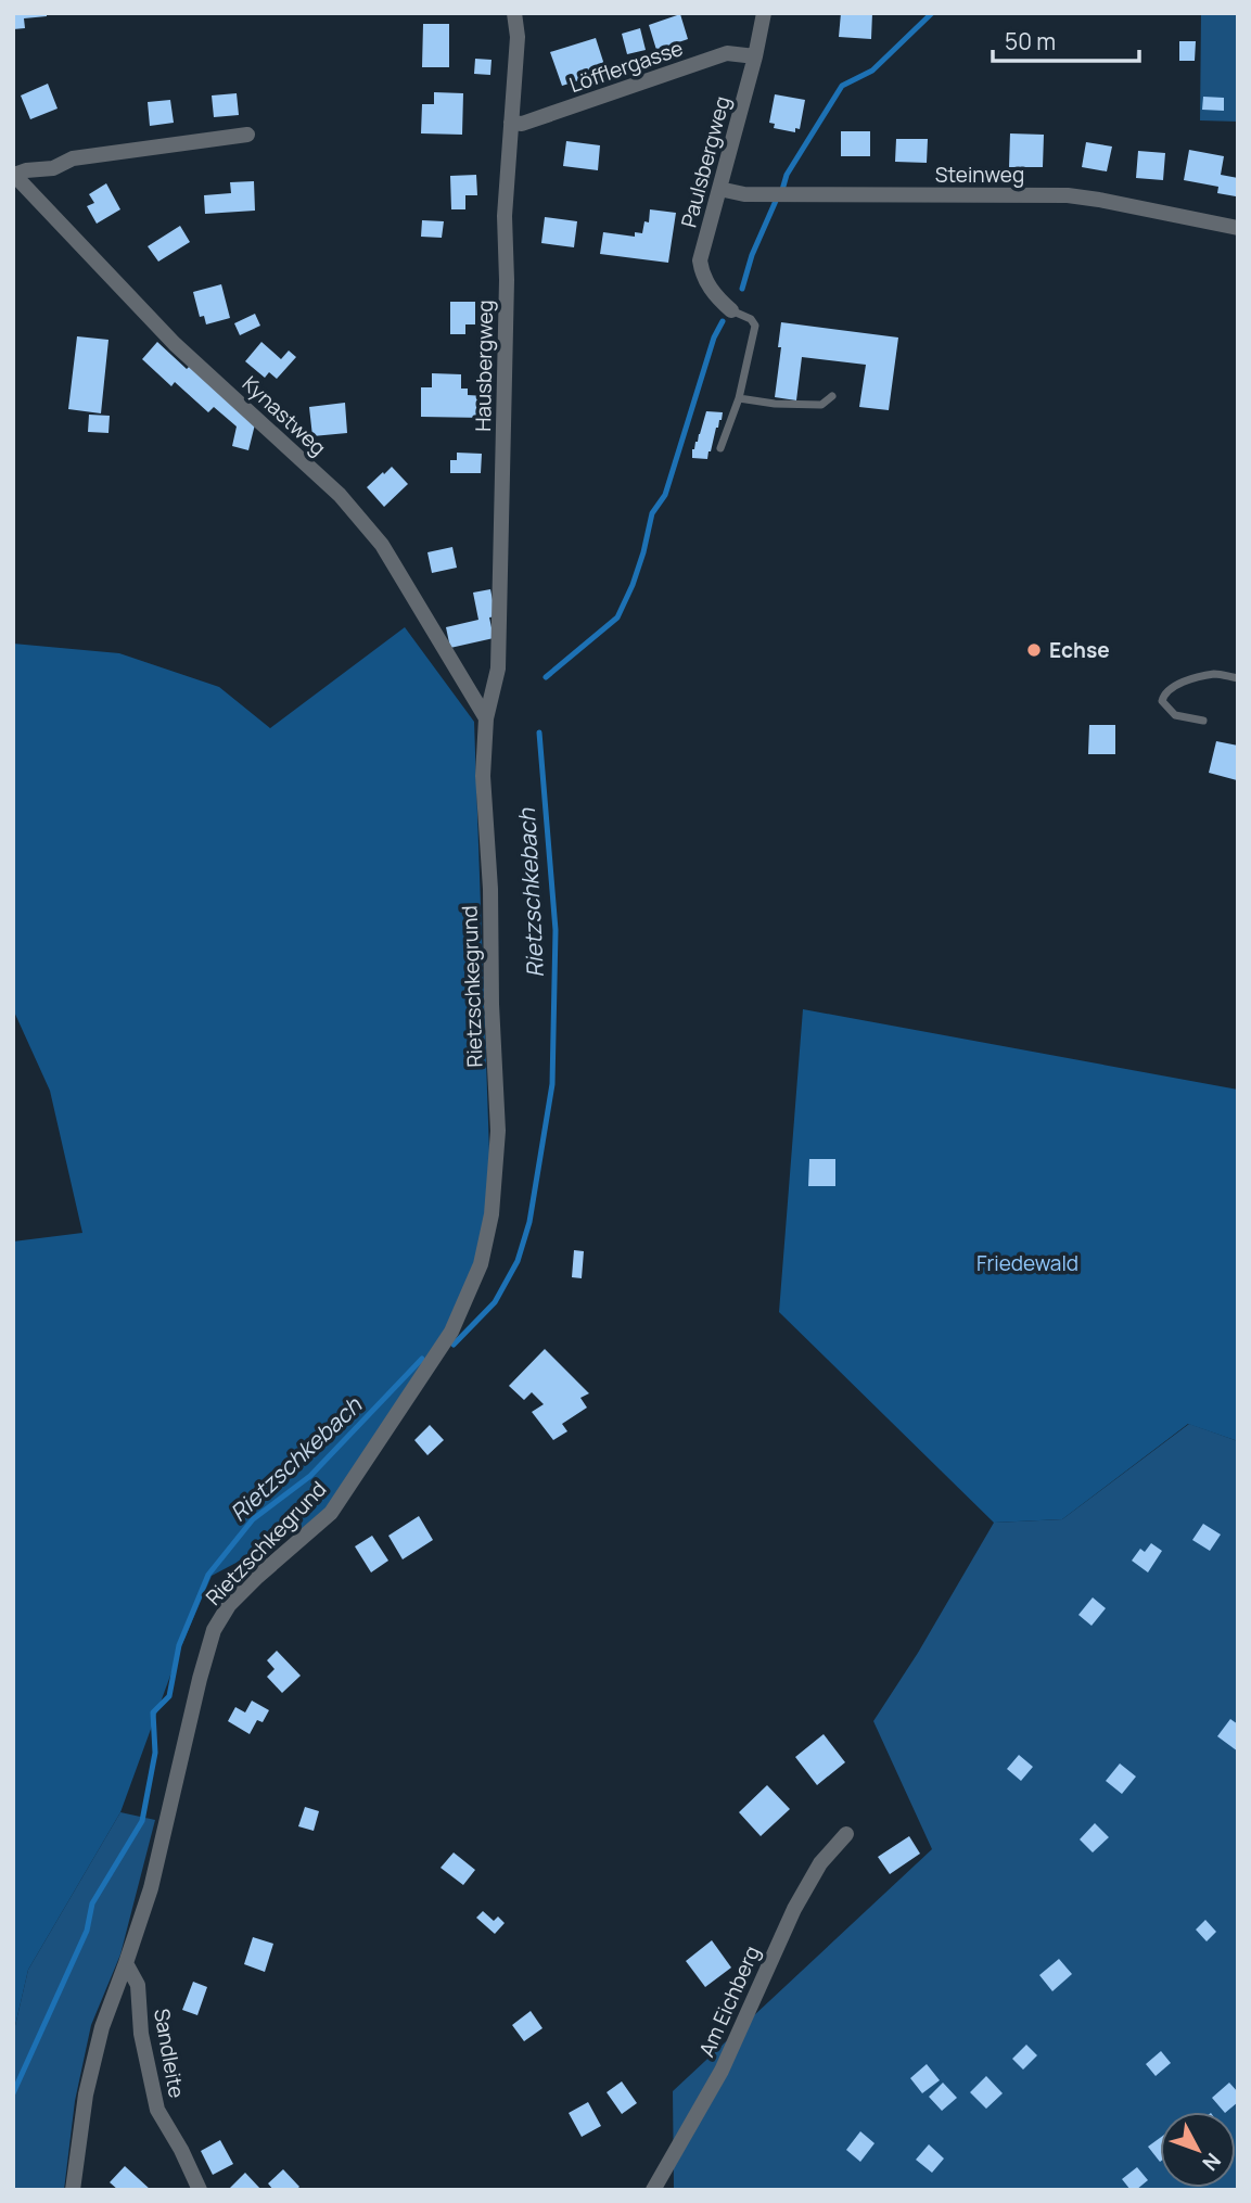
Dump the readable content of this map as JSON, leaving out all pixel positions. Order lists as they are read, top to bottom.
{
  "streets": {
    "street": [
      "Löfflergasse",
      "Paulsbergweg",
      "Steinweg",
      "Hausbergweg",
      "Kynastweg",
      "Rietzschkegrund",
      "Am Eichberg",
      "Sandleite"
    ]
  },
  "crossings": [
    ["Löfflergasse", "Paulsbergweg"],
    ["Löfflergasse", "Hausbergweg"],
    ["Paulsbergweg", "Steinweg"],
    ["Hausbergweg", "Kynastweg"],
    ["Hausbergweg", "Rietzschkegrund"],
    ["Kynastweg", "Rietzschkegrund"],
    ["Rietzschkegrund", "Sandleite"]
  ],
  "water": ["Rietzschkebach"],
  "parks": ["Friedewald"],
  "places": ["Echse"],
  "scale_bar": "50 m",
  "north": "bottom right"
}
